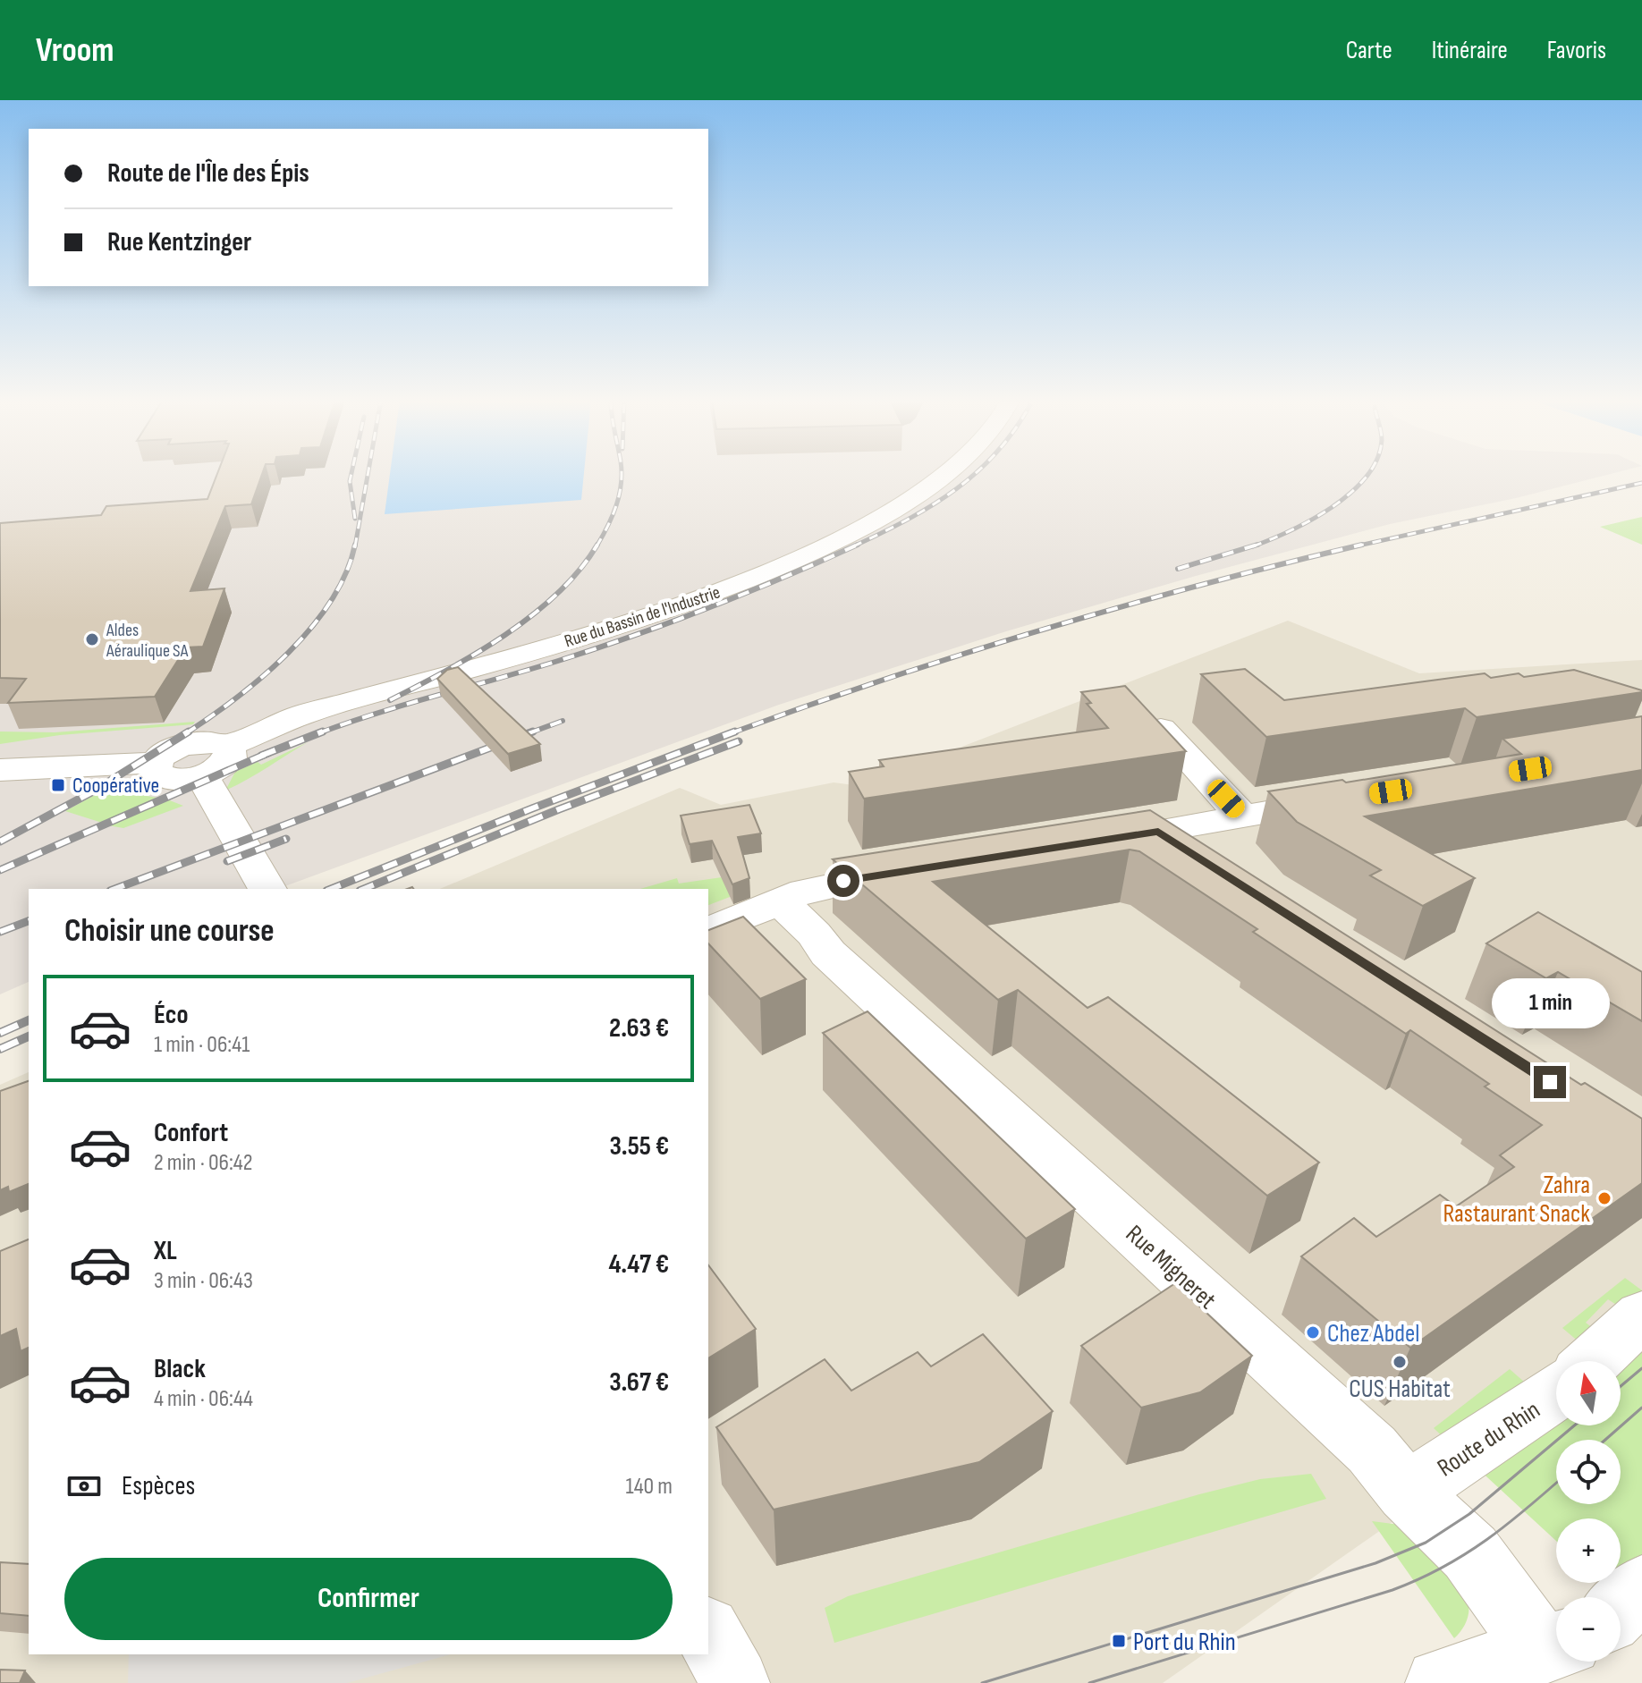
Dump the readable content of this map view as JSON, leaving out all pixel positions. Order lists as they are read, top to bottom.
{
  "streets": {
    "street": ["Rue du Bassin de l'Industrie", "Rue Migneret", "Route du Rhin"]
  },
  "crossings": [
    ["Rue Migneret", "Route du Rhin"]
  ],
  "places": {
    "other": [
      "Aldes Aéraulique SA",
      "Zahra Rastaurant Snack",
      "Chez Abdel",
      "CUS Habitat"
    ],
    "transit": ["Coopérative", "Port du Rhin"]
  },
  "north": "top",
  "page": {
    "header": "Vroom",
    "nav": ["Carte", "Itinéraire", "Favoris"],
    "banner": ["Route de l'Île des Épis", "Rue Kentzinger"],
    "heading": "Choisir une course",
    "list": [
      {
        "name": "Éco",
        "note": "1 min · 06:41",
        "value": "2.63 €"
      },
      {
        "name": "Confort",
        "note": "2 min · 06:42",
        "value": "3.55 €"
      },
      {
        "name": "XL",
        "note": "3 min · 06:43",
        "value": "4.47 €"
      },
      {
        "name": "Black",
        "note": "4 min · 06:44",
        "value": "3.67 €"
      }
    ],
    "bubble": "1 min",
    "map_buttons": ["+", "−"],
    "pay": ["Espèces", "140 m"],
    "buttons": "Confirmer"
  }
}
